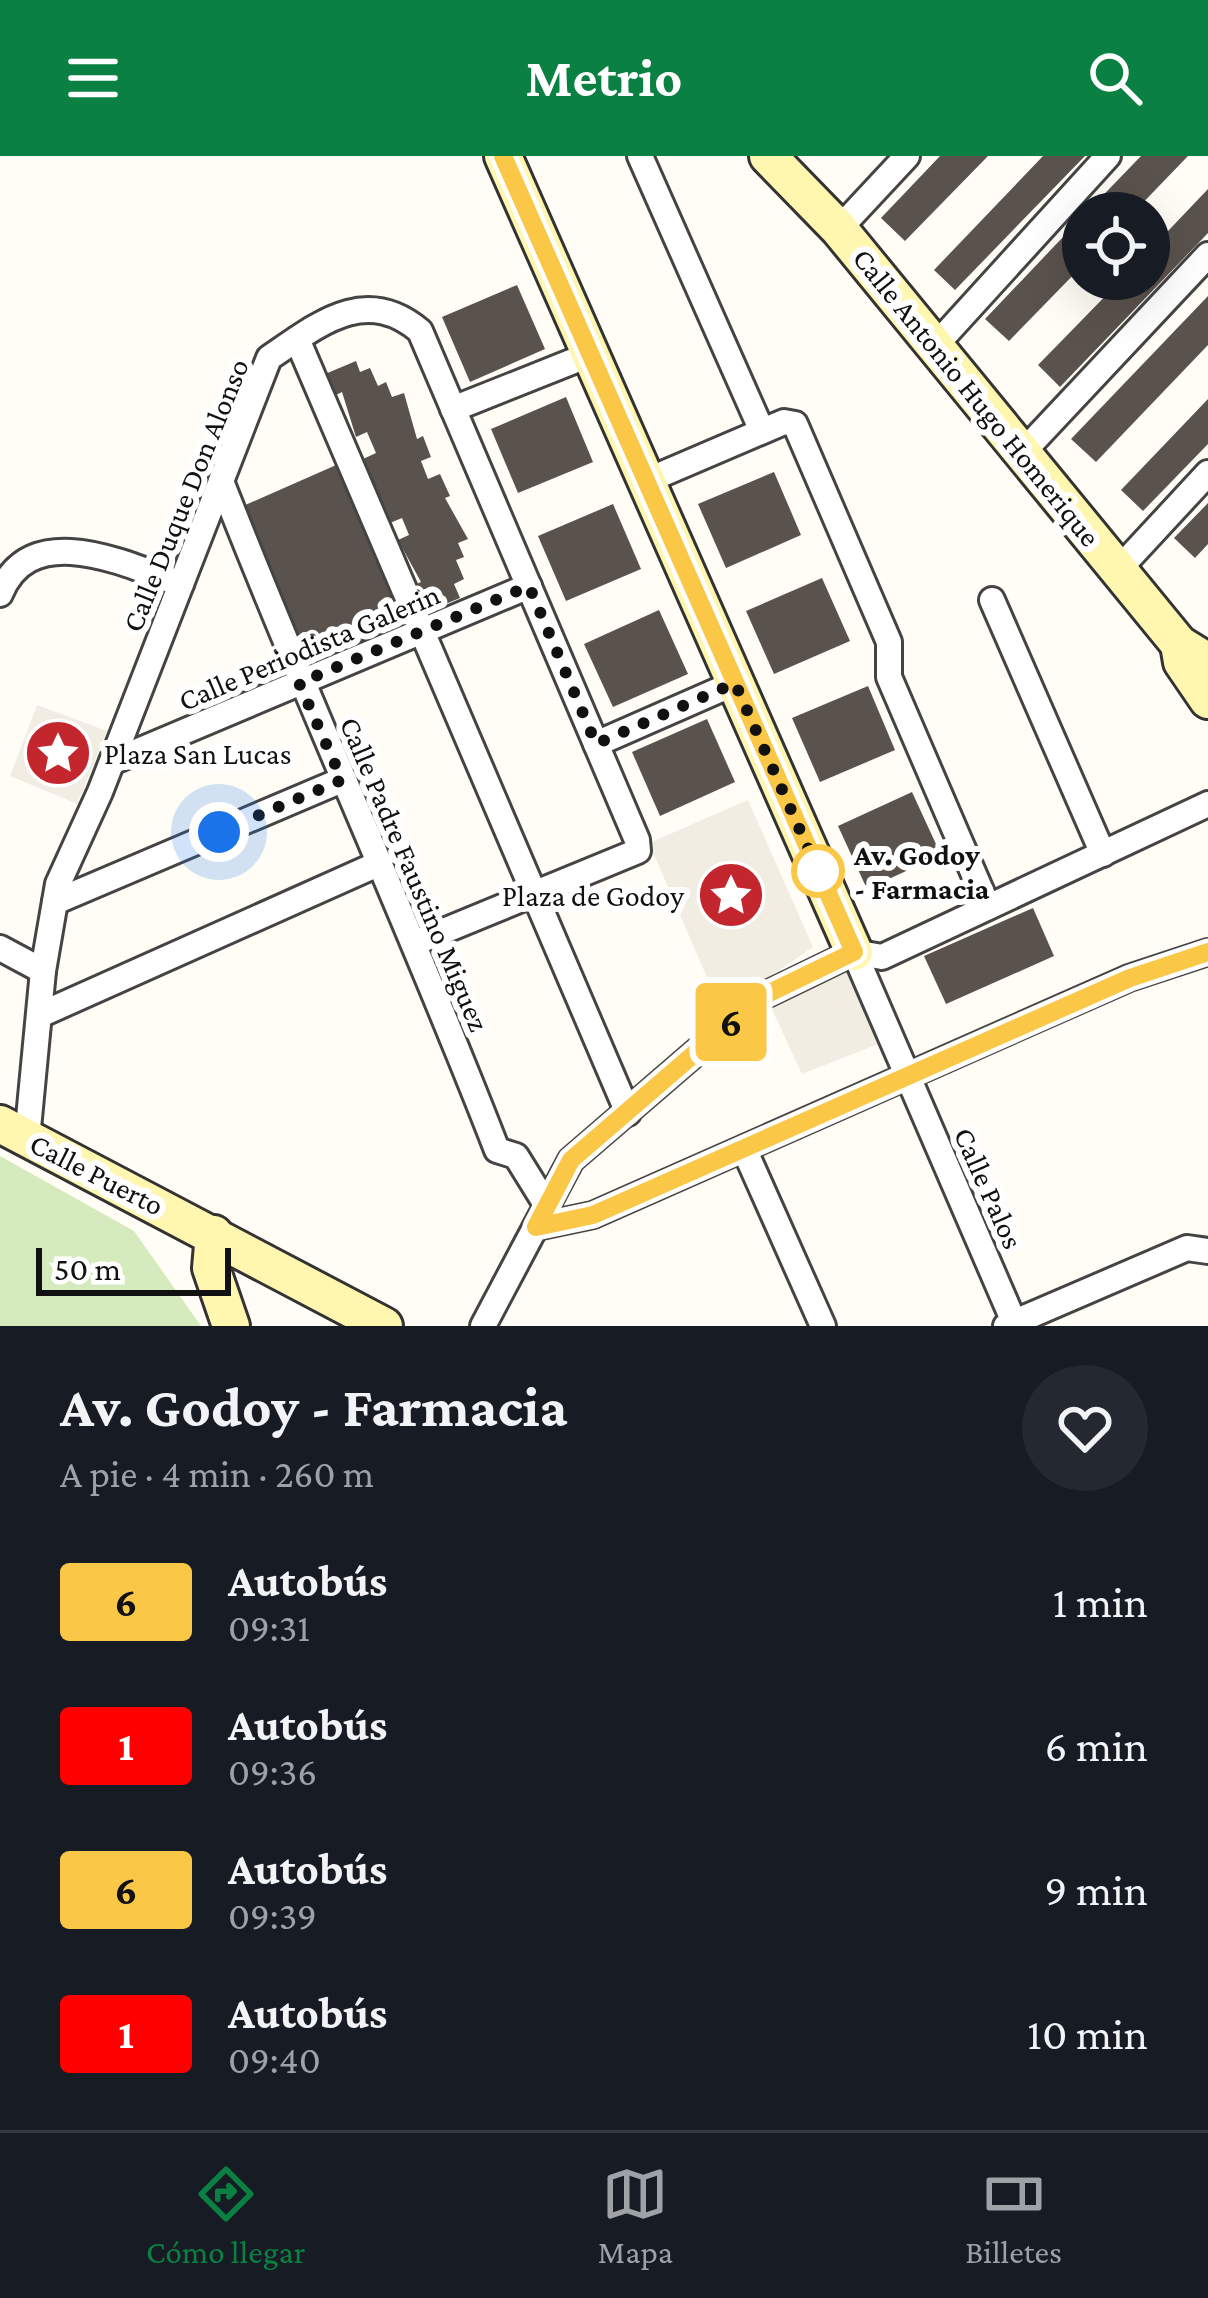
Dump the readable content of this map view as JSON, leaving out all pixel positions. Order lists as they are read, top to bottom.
{
  "streets": {
    "street": [
      "Calle Antonio Hugo Homerique",
      "Calle Duque Don Alonso",
      "Calle Periodista Galerin",
      "Calle Padre Faustino Miguez",
      "Calle Puerto",
      "Calle Palos"
    ]
  },
  "crossings": [
    ["Calle Duque Don Alonso", "Calle Periodista Galerin"],
    ["Calle Duque Don Alonso", "Calle Padre Faustino Miguez"],
    ["Calle Duque Don Alonso", "Calle Puerto"],
    ["Calle Periodista Galerin", "Calle Padre Faustino Miguez"]
  ],
  "places": {
    "place": ["Plaza San Lucas", "Plaza de Godoy"],
    "other": ["Av. Godoy - Farmacia"]
  },
  "lines": ["bus line 6"],
  "scale_bar": "50 m",
  "page": {
    "header": "Metrio",
    "on_map": "6",
    "scale": "50 m",
    "heading": ["Av. Godoy - Farmacia", "A pie · 4 min · 260 m"],
    "list": [
      {
        "mark": "6",
        "name": "Autobús",
        "note": "09:31",
        "value": "1 min"
      },
      {
        "mark": "1",
        "name": "Autobús",
        "note": "09:36",
        "value": "6 min"
      },
      {
        "mark": "6",
        "name": "Autobús",
        "note": "09:39",
        "value": "9 min"
      },
      {
        "mark": "1",
        "name": "Autobús",
        "note": "09:40",
        "value": "10 min"
      }
    ],
    "tabs": ["Cómo llegar", "Mapa", "Billetes"]
  }
}
